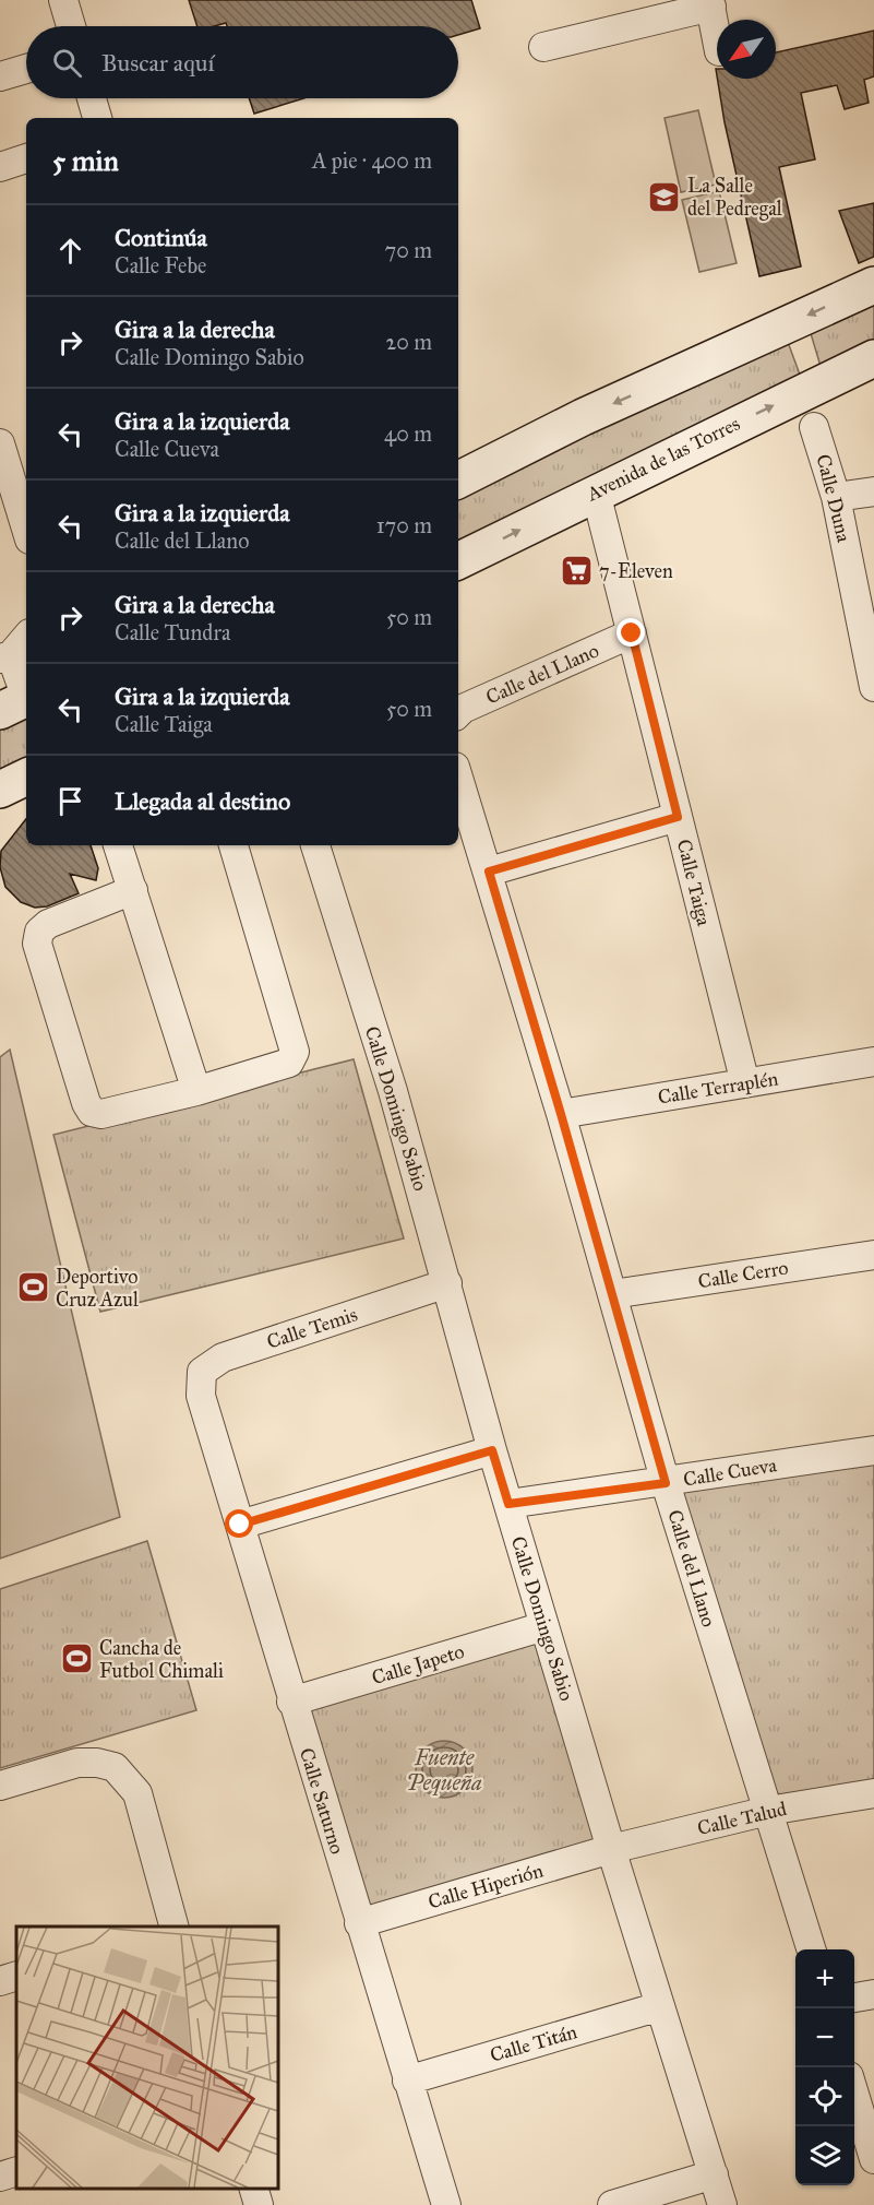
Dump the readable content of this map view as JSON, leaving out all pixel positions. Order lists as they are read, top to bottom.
{
  "streets": {
    "street": [
      "Avenida de las Torres",
      "Calle Duna",
      "Calle del Llano",
      "Calle Taiga",
      "Calle Terraplén",
      "Calle Domingo Sabio",
      "Calle Cerro",
      "Calle Temis",
      "Calle Cueva",
      "Calle Japeto",
      "Calle Saturno",
      "Calle Talud",
      "Calle Hiperión",
      "Calle Titán"
    ]
  },
  "crossings": [
    ["Avenida de las Torres", "Calle Taiga"],
    ["Calle del Llano", "Calle Taiga"],
    ["Calle del Llano", "Calle Terraplén"],
    ["Calle del Llano", "Calle Cerro"],
    ["Calle del Llano", "Calle Cueva"],
    ["Calle del Llano", "Calle Talud"],
    ["Calle Taiga", "Calle Terraplén"],
    ["Calle Domingo Sabio", "Calle Temis"],
    ["Calle Domingo Sabio", "Calle Cueva"],
    ["Calle Domingo Sabio", "Calle Japeto"],
    ["Calle Domingo Sabio", "Calle Talud"],
    ["Calle Domingo Sabio", "Calle Hiperión"],
    ["Calle Domingo Sabio", "Calle Titán"],
    ["Calle Temis", "Calle Saturno"],
    ["Calle Japeto", "Calle Saturno"],
    ["Calle Saturno", "Calle Hiperión"],
    ["Calle Saturno", "Calle Titán"],
    ["Calle Talud", "Calle Hiperión"]
  ],
  "water": ["Fuente Pequeña"],
  "places": {
    "school or university": ["La Salle del Pedregal"],
    "supermarket": ["7-Eleven"],
    "sports": ["Deportivo Cruz Azul", "Cancha de Futbol Chimali"]
  },
  "north": "bottom left",
  "page": {
    "search": "Buscar aquí",
    "heading": ["5 min", "A pie · 400 m"],
    "list": [
      ["Continúa", "Calle Febe", "70 m"],
      ["Gira a la derecha", "Calle Domingo Sabio", "20 m"],
      ["Gira a la izquierda", "Calle Cueva", "40 m"],
      ["Gira a la izquierda", "Calle del Llano", "170 m"],
      ["Gira a la derecha", "Calle Tundra", "50 m"],
      ["Gira a la izquierda", "Calle Taiga", "50 m"],
      "Llegada al destino"
    ],
    "map_buttons": ["+", "−"]
  }
}
